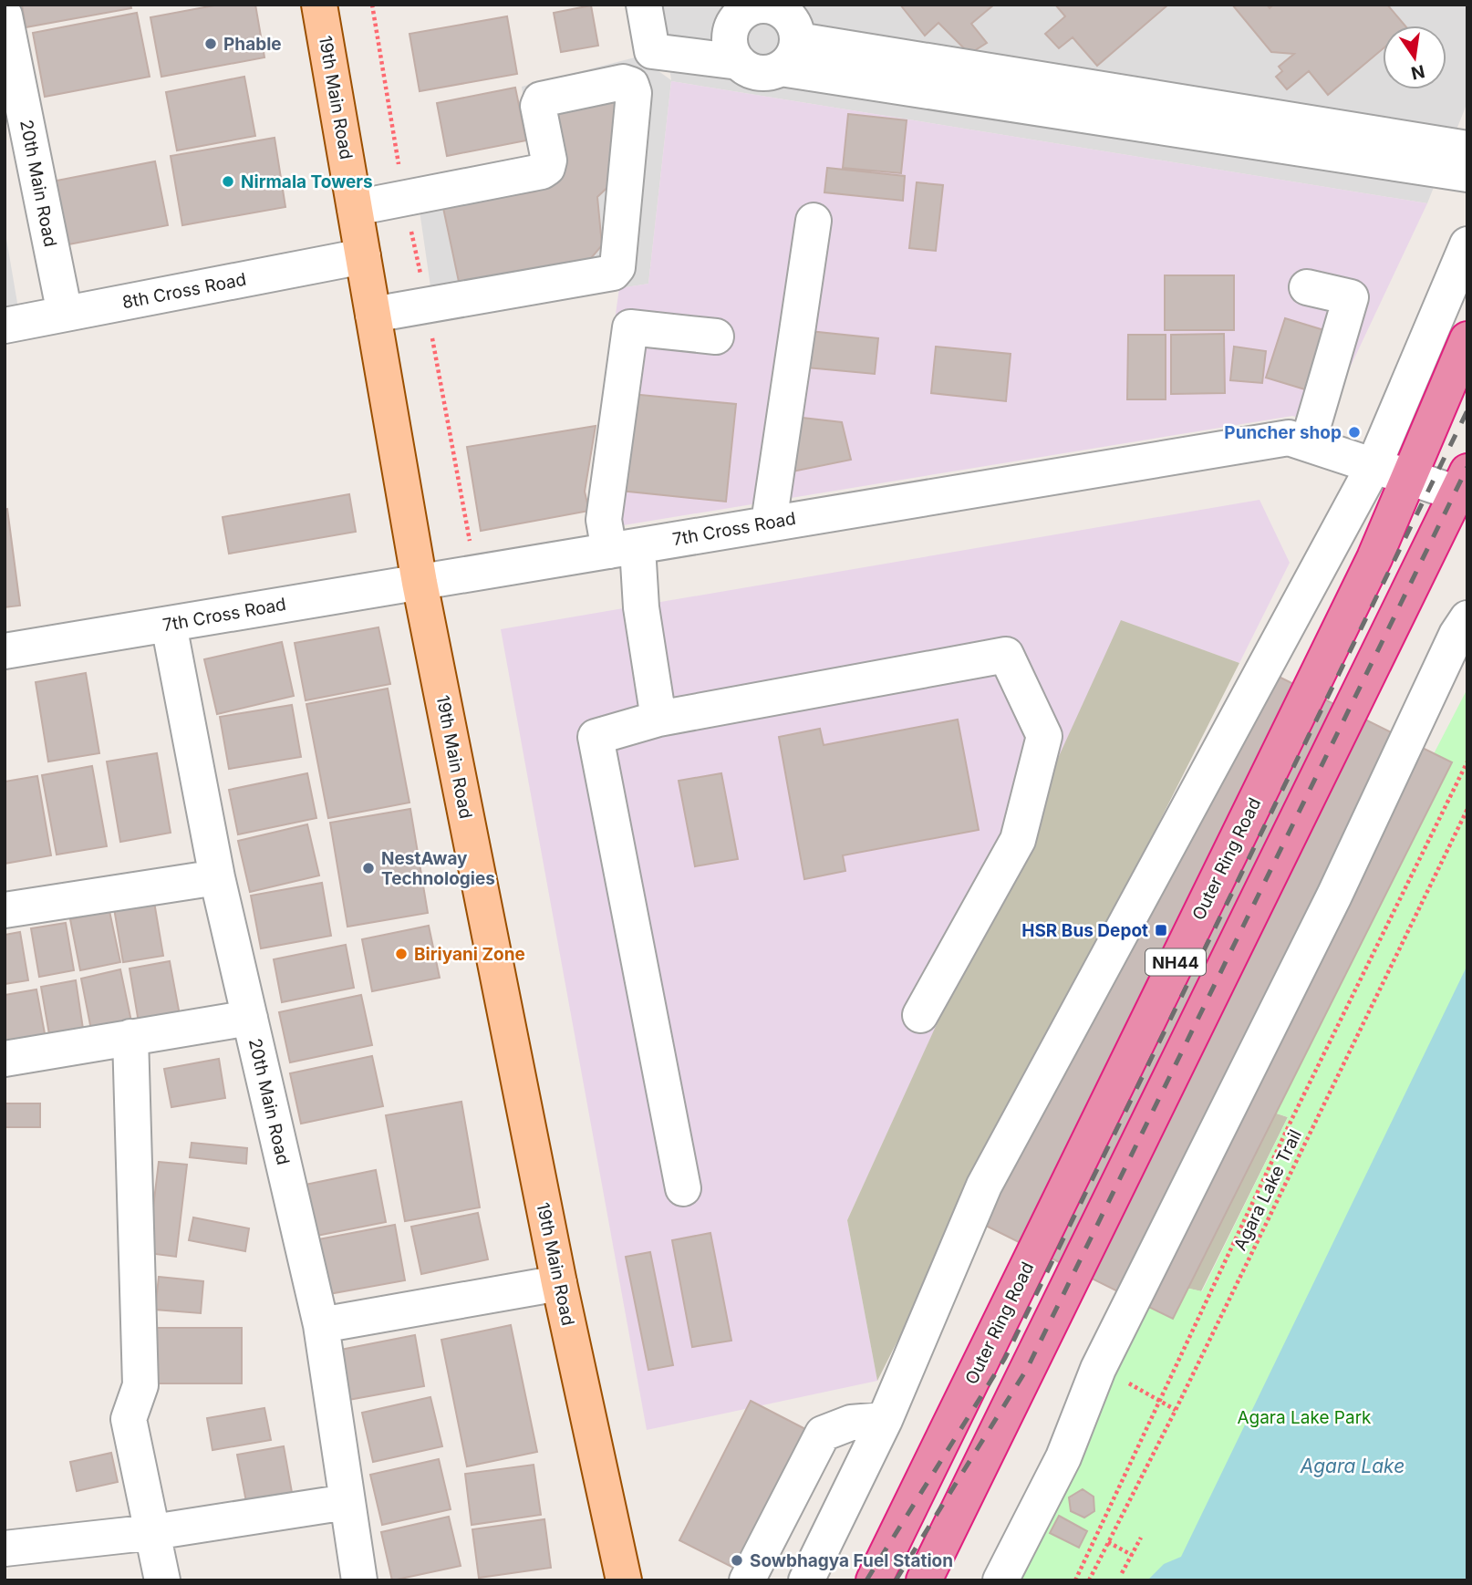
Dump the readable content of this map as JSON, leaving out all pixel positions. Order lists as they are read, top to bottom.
{
  "streets": {
    "highway": ["Outer Ring Road", "NH44"],
    "main road": ["19th Main Road"],
    "street": ["20th Main Road", "8th Cross Road", "7th Cross Road"],
    "path": ["Agara Lake Trail"]
  },
  "crossings": [
    ["19th Main Road", "8th Cross Road"],
    ["19th Main Road", "7th Cross Road"],
    ["20th Main Road", "8th Cross Road"],
    ["20th Main Road", "7th Cross Road"],
    ["7th Cross Road", "Outer Ring Road"],
    ["7th Cross Road", "NH44"]
  ],
  "water": ["Agara Lake"],
  "parks": ["Agara Lake Park"],
  "places": {
    "other": [
      "Phable",
      "Nirmala Towers",
      "Puncher shop",
      "NestAway Technologies",
      "Biriyani Zone",
      "Sowbhagya Fuel Station"
    ],
    "transit": ["HSR Bus Depot"]
  },
  "north": "bottom"
}
